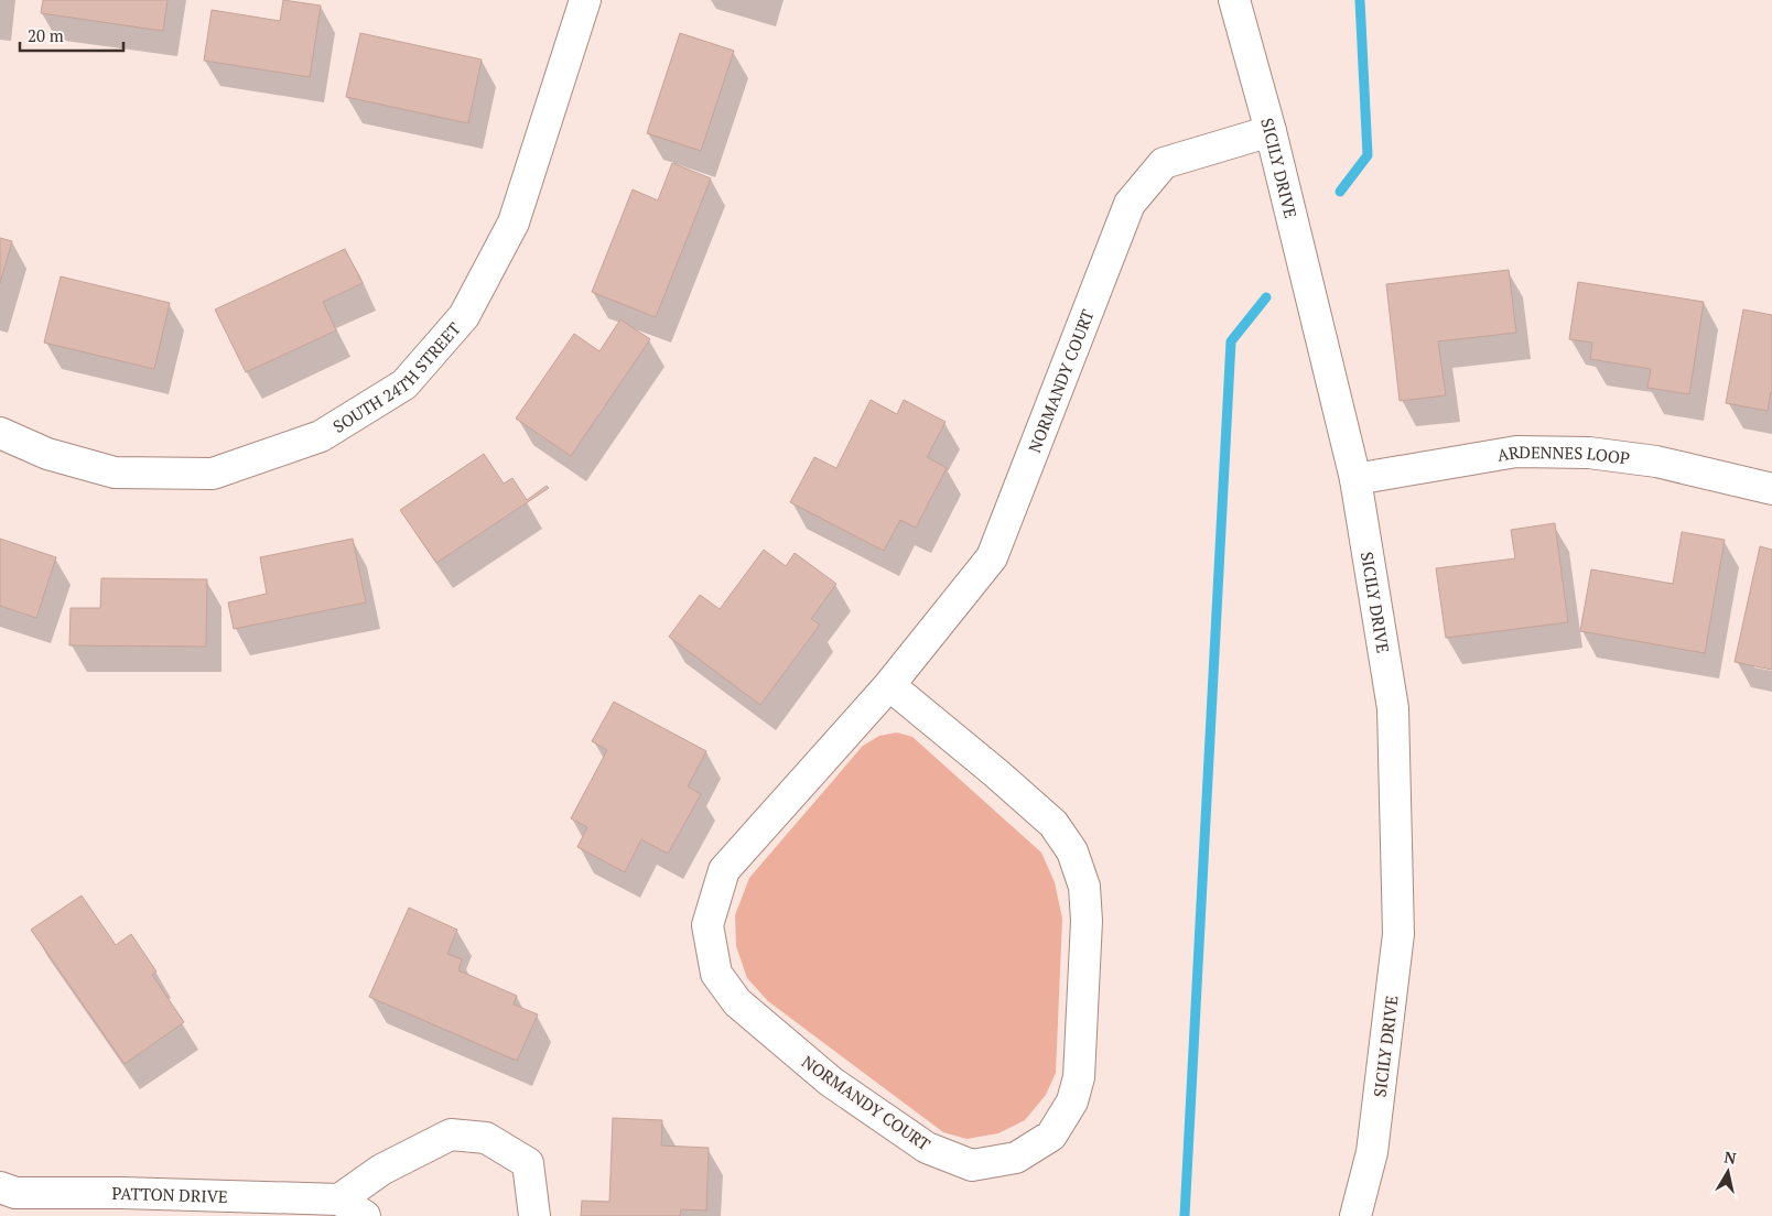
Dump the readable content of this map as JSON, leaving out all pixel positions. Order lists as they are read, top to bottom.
{
  "streets": {
    "street": [
      "SICILY DRIVE",
      "SOUTH 24TH STREET",
      "NORMANDY COURT",
      "ARDENNES LOOP",
      "PATTON DRIVE"
    ]
  },
  "crossings": [
    ["SICILY DRIVE", "NORMANDY COURT"],
    ["SICILY DRIVE", "ARDENNES LOOP"]
  ],
  "scale_bar": "20 m",
  "north": "top"
}
